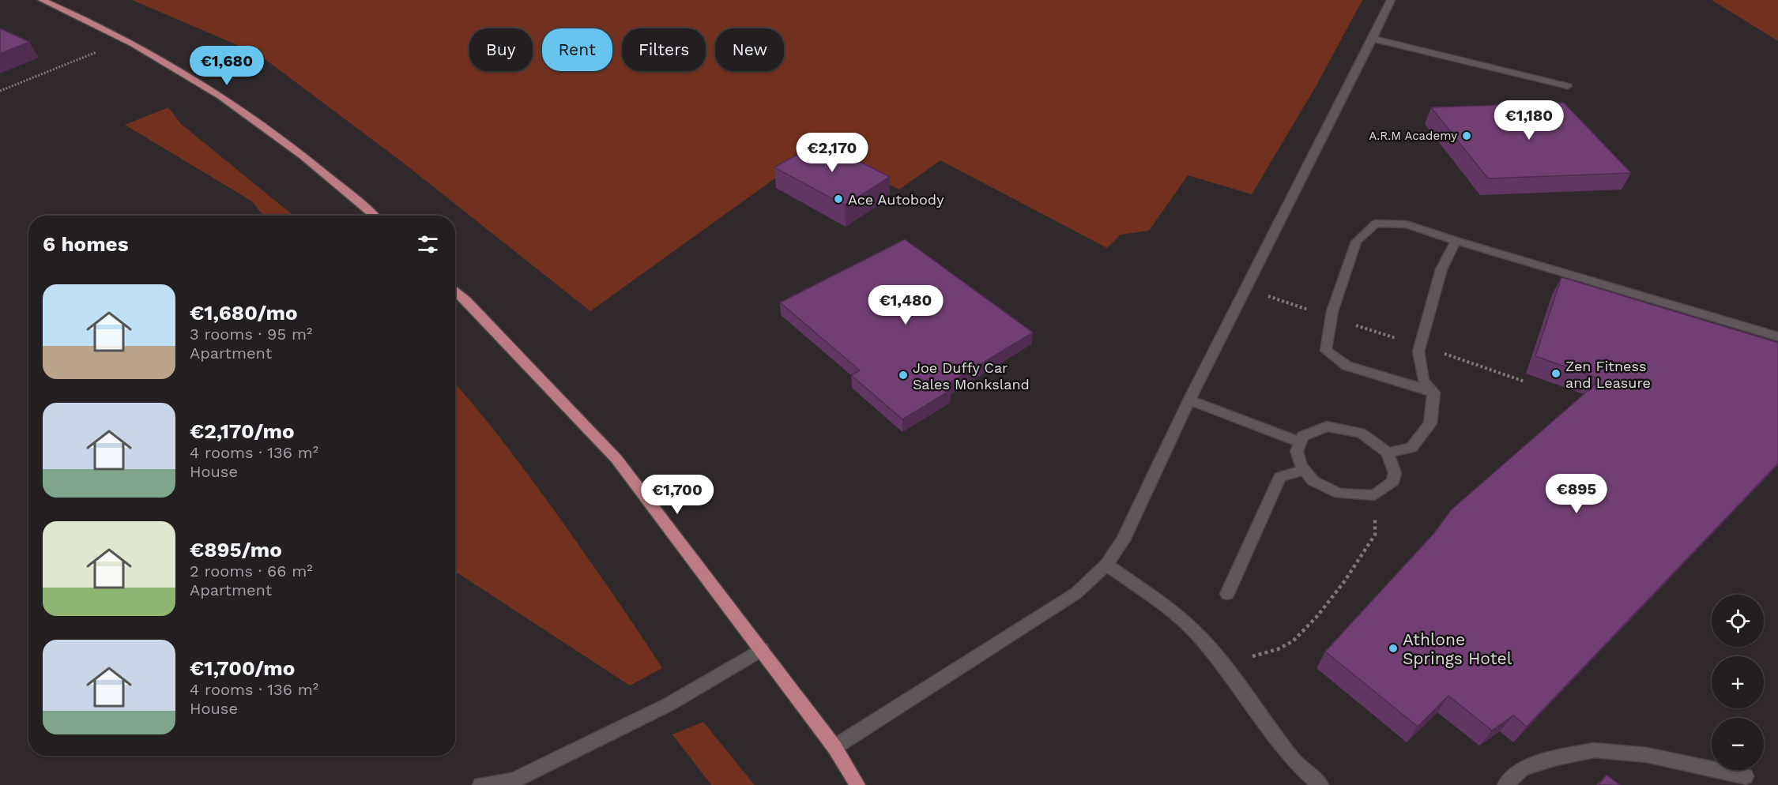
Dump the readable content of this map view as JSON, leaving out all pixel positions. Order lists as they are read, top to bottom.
{
  "places": [
    "A.R.M Academy",
    "Ace Autobody",
    "Zen Fitness and Leasure",
    "Joe Duffy Car Sales Monksland",
    "Athlone Springs Hotel"
  ],
  "page": {
    "chip": [
      "Buy",
      "Rent",
      "Filters",
      "New"
    ],
    "price": [
      "€1,680",
      "€1,180",
      "€2,170",
      "€1,480",
      "€895",
      "€1,700"
    ],
    "heading": "6 homes",
    "list": [
      {
        "name": "€1,680/mo",
        "note": "3 rooms · 95 m² · Apartment"
      },
      {
        "name": "€2,170/mo",
        "note": "4 rooms · 136 m² · House"
      },
      {
        "name": "€895/mo",
        "note": "2 rooms · 66 m² · Apartment"
      },
      {
        "name": "€1,700/mo",
        "note": "4 rooms · 136 m² · House"
      }
    ],
    "map_buttons": ["+", "−"]
  }
}
